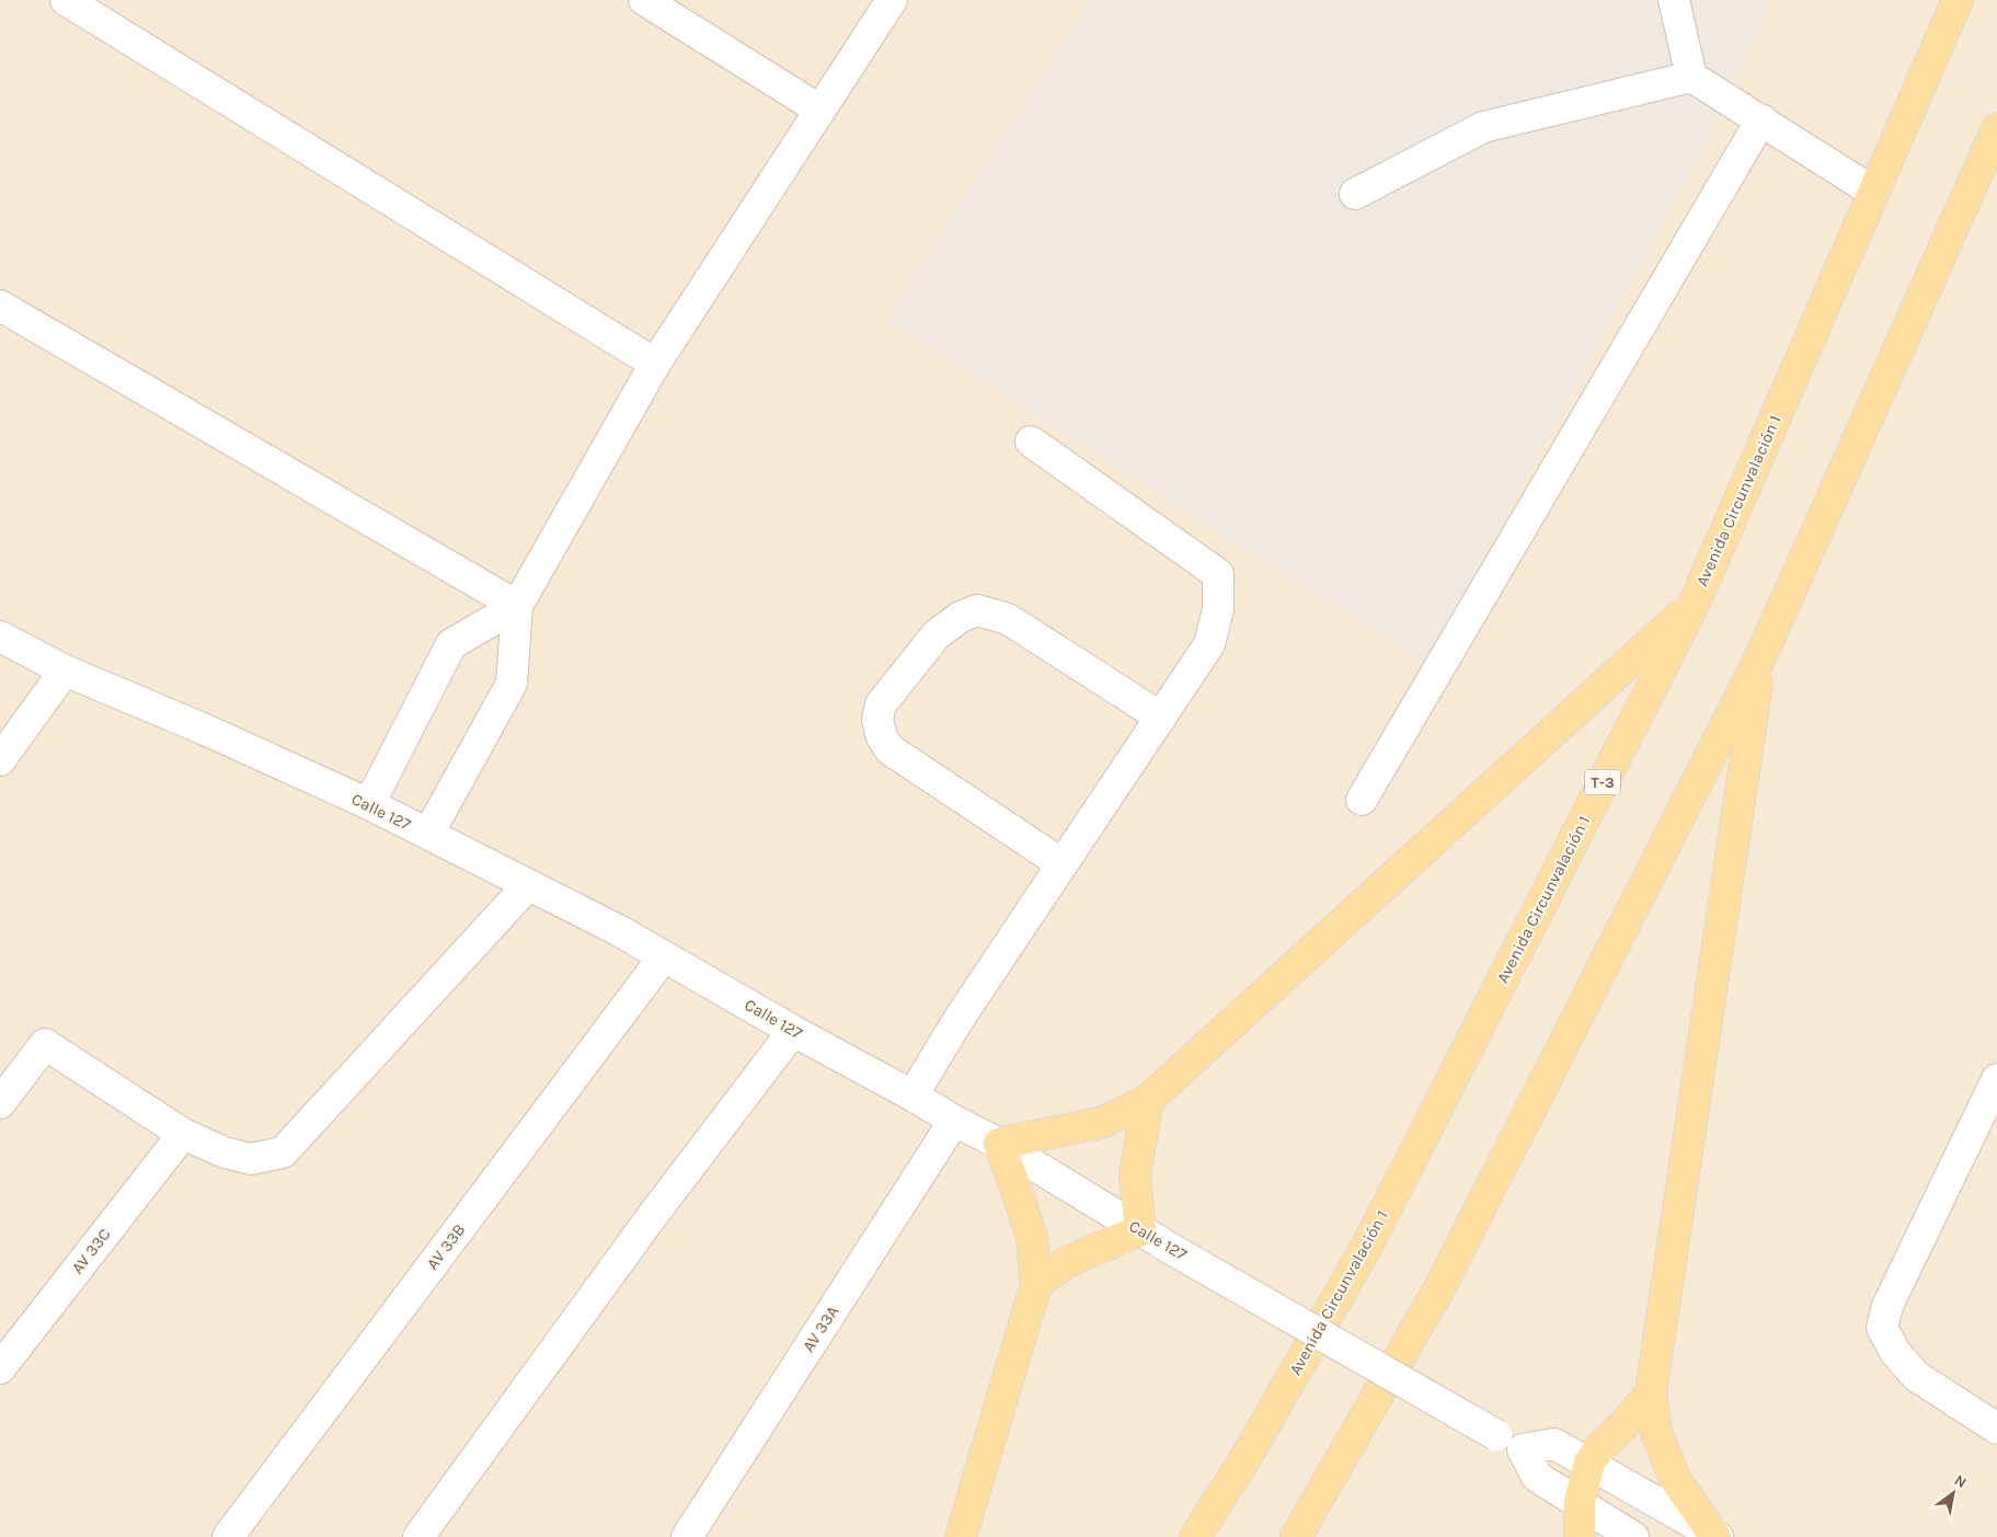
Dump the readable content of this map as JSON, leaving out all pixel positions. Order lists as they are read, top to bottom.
{
  "streets": {
    "main road": ["Avenida Circunvalación 1", "T-3"],
    "street": [
      "Calle 127",
      "AV 33B",
      "AV 33C",
      "AV 33A"
    ]
  },
  "crossings": [
    ["Calle 127", "AV 33B"],
    ["Calle 127", "AV 33A"]
  ],
  "north": "top right"
}
